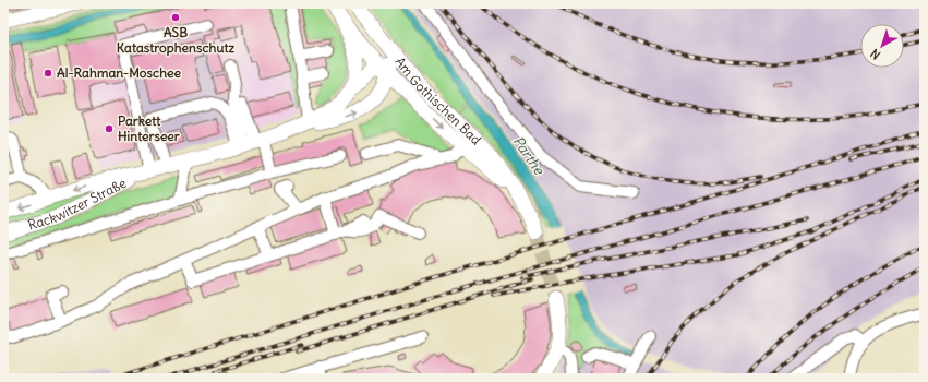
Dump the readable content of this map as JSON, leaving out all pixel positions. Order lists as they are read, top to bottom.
{
  "streets": {
    "main road": ["Am Gothischen Bad", "Rackwitzer Straße"]
  },
  "crossings": [
    ["Am Gothischen Bad", "Rackwitzer Straße"]
  ],
  "water": ["Parthe"],
  "places": ["ASB Katastrophenschutz", "Al-Rahman-Moschee", "Parkett Hinterseer"],
  "north": "bottom left"
}
